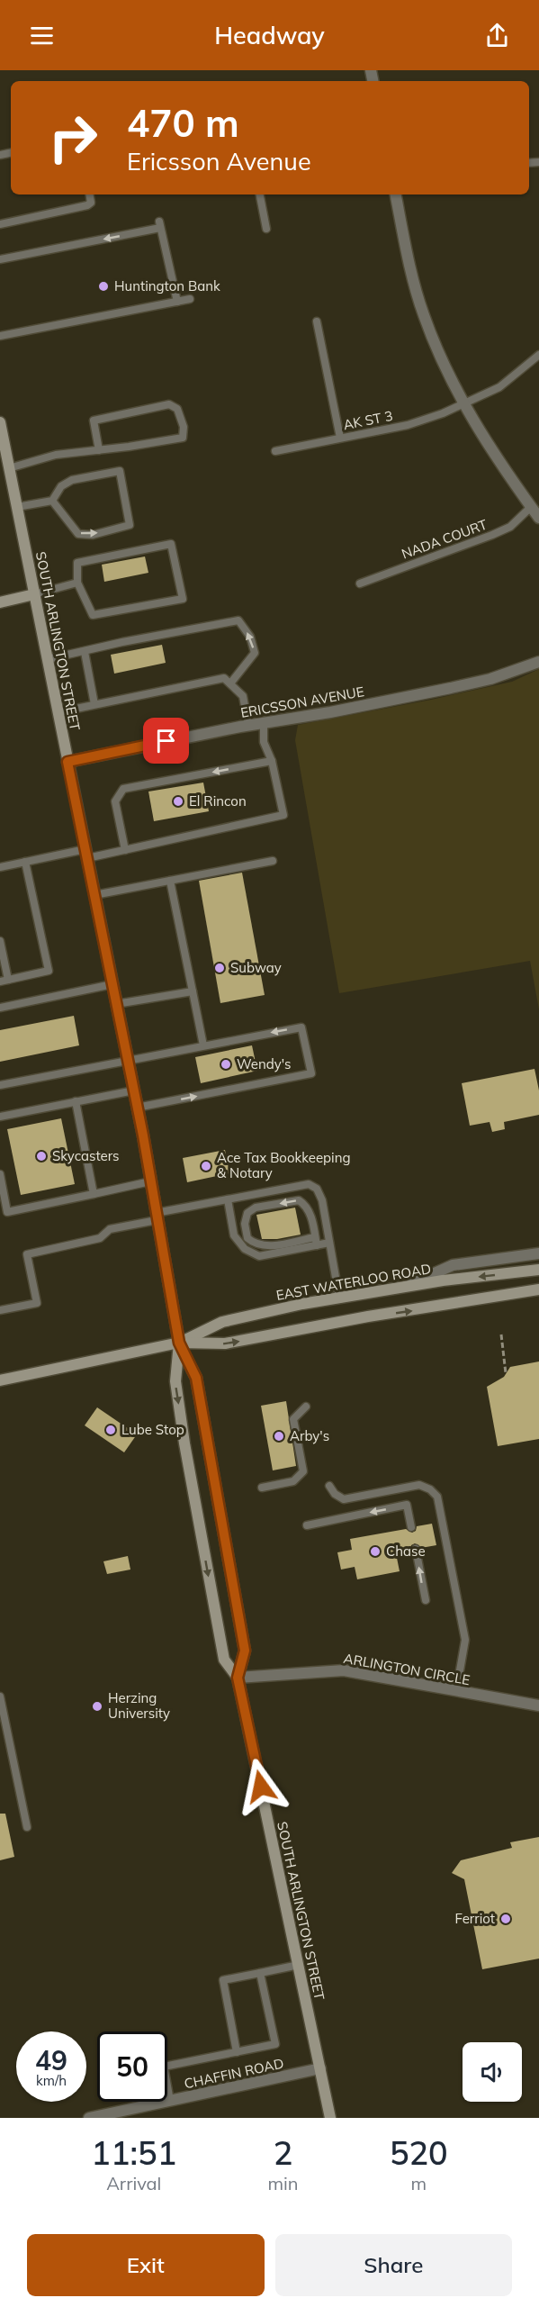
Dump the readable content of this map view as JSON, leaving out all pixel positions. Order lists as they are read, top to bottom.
{
  "streets": {
    "main road": ["SOUTH ARLINGTON STREET", "EAST WATERLOO ROAD"],
    "street": ["ERICSSON AVENUE", "ARLINGTON CIRCLE", "CHAFFIN ROAD"],
    "lane": ["AK ST 3", "NADA COURT"]
  },
  "crossings": [
    ["SOUTH ARLINGTON STREET", "ERICSSON AVENUE"],
    ["SOUTH ARLINGTON STREET", "EAST WATERLOO ROAD"],
    ["SOUTH ARLINGTON STREET", "ARLINGTON CIRCLE"],
    ["SOUTH ARLINGTON STREET", "CHAFFIN ROAD"]
  ],
  "places": [
    "Huntington Bank",
    "El Rincon",
    "Subway",
    "Wendy's",
    "Skycasters",
    "Ace Tax Bookkeeping & Notary",
    "Lube Stop",
    "Arby's",
    "Chase",
    "Herzing University",
    "Ferriot"
  ],
  "page": {
    "header": "Headway",
    "turn": ["470 m", "Ericsson Avenue"],
    "speed": "49 km/h",
    "limit": "50",
    "eta": [
      "11:51",
      "Arrival",
      "2",
      "min",
      "520",
      "m"
    ],
    "buttons": ["Exit", "Share"]
  }
}
